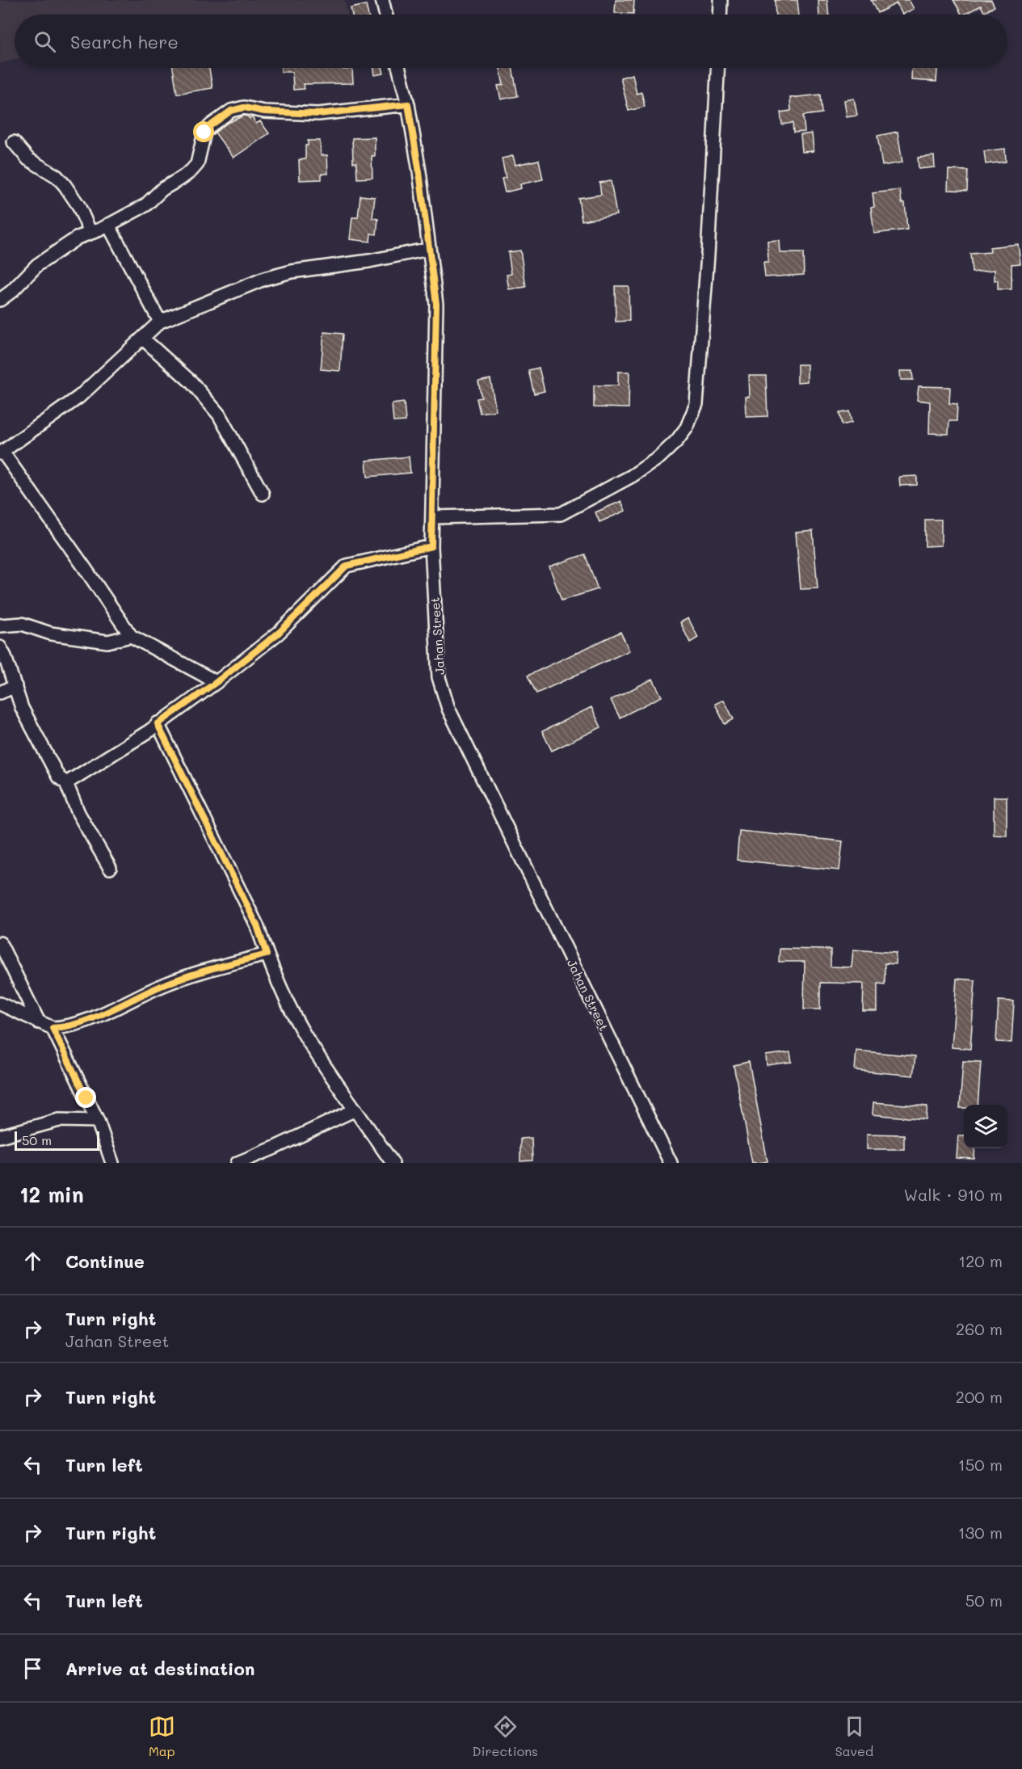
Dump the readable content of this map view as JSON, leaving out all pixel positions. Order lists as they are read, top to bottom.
{
  "streets": {
    "street": ["Jahan Street"]
  },
  "scale_bar": "50 m",
  "page": {
    "search": "Search here",
    "scale": "50 m",
    "heading": ["12 min", "Walk · 910 m"],
    "list": [
      ["Continue", "120 m"],
      ["Turn right", "Jahan Street", "260 m"],
      ["Turn right", "200 m"],
      ["Turn left", "150 m"],
      ["Turn right", "130 m"],
      ["Turn left", "50 m"],
      "Arrive at destination"
    ],
    "nav": ["Map", "Directions", "Saved"]
  }
}
